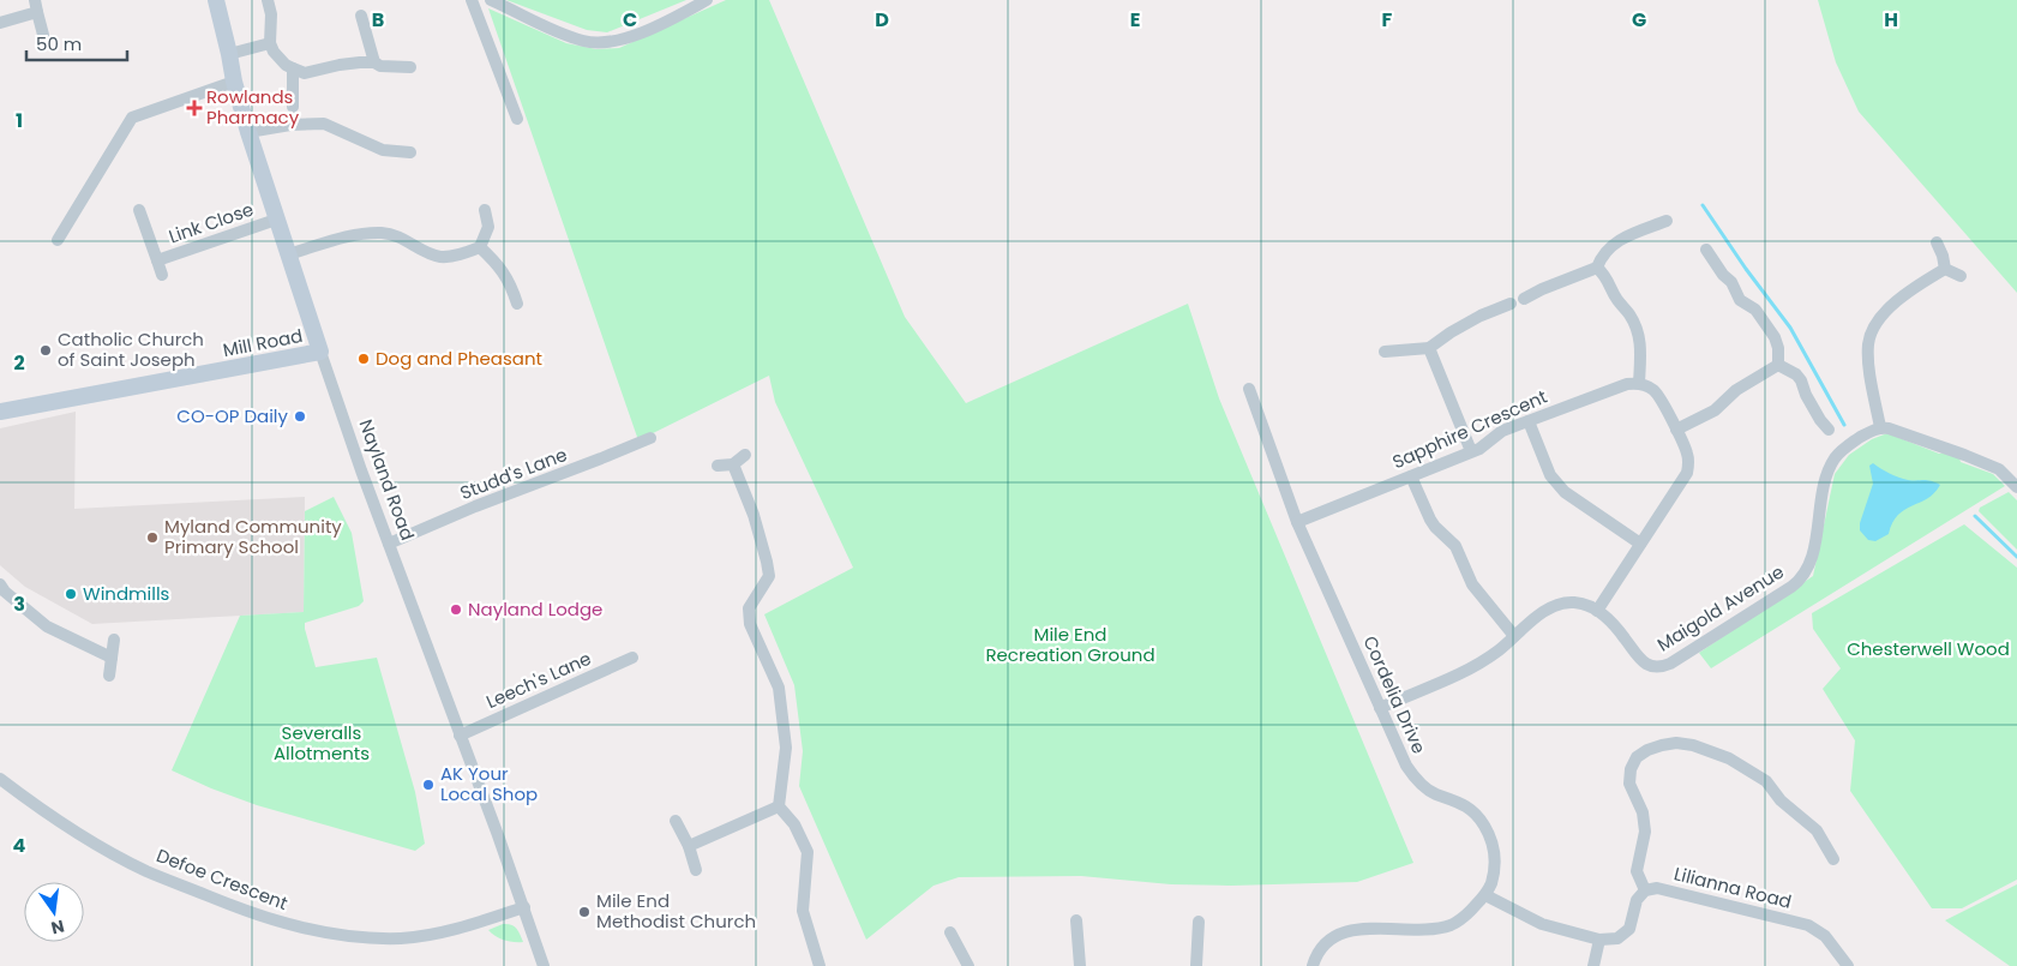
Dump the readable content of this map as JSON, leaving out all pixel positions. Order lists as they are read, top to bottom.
{
  "streets": {
    "street": [
      "Link Close",
      "Mill Road",
      "Sapphire Crescent",
      "Studd's Lane",
      "Nayland Road",
      "Maigold Avenue",
      "Leech's Lane",
      "Cordelia Drive",
      "Defoe Crescent",
      "Lilianna Road"
    ]
  },
  "crossings": [
    ["Link Close", "Nayland Road"],
    ["Mill Road", "Nayland Road"],
    ["Sapphire Crescent", "Cordelia Drive"],
    ["Studd's Lane", "Nayland Road"],
    ["Nayland Road", "Leech's Lane"],
    ["Nayland Road", "Defoe Crescent"]
  ],
  "parks": ["Mile End Recreation Ground", "Chesterwell Wood", "Severalls Allotments"],
  "places": {
    "health": ["Rowlands Pharmacy"],
    "other": [
      "Catholic Church of Saint Joseph",
      "Dog and Pheasant",
      "CO-OP Daily",
      "Myland Community Primary School",
      "Windmills",
      "Nayland Lodge",
      "AK Your Local Shop",
      "Mile End Methodist Church"
    ]
  },
  "scale_bar": "50 m",
  "north": "bottom",
  "grid": {
    "columns": [
      "B",
      "C",
      "D",
      "E",
      "F",
      "G",
      "H"
    ],
    "rows": [
      "1",
      "2",
      "3",
      "4"
    ]
  }
}
